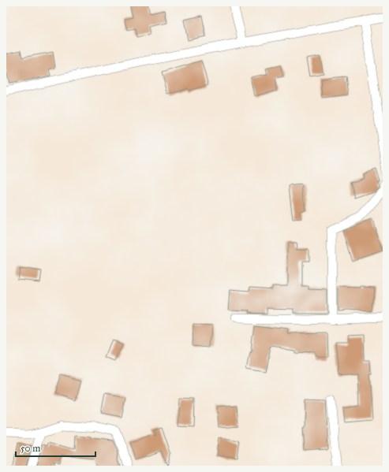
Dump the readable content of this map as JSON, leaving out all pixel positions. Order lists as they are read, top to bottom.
{
  "scale_bar": "50 m"
}
